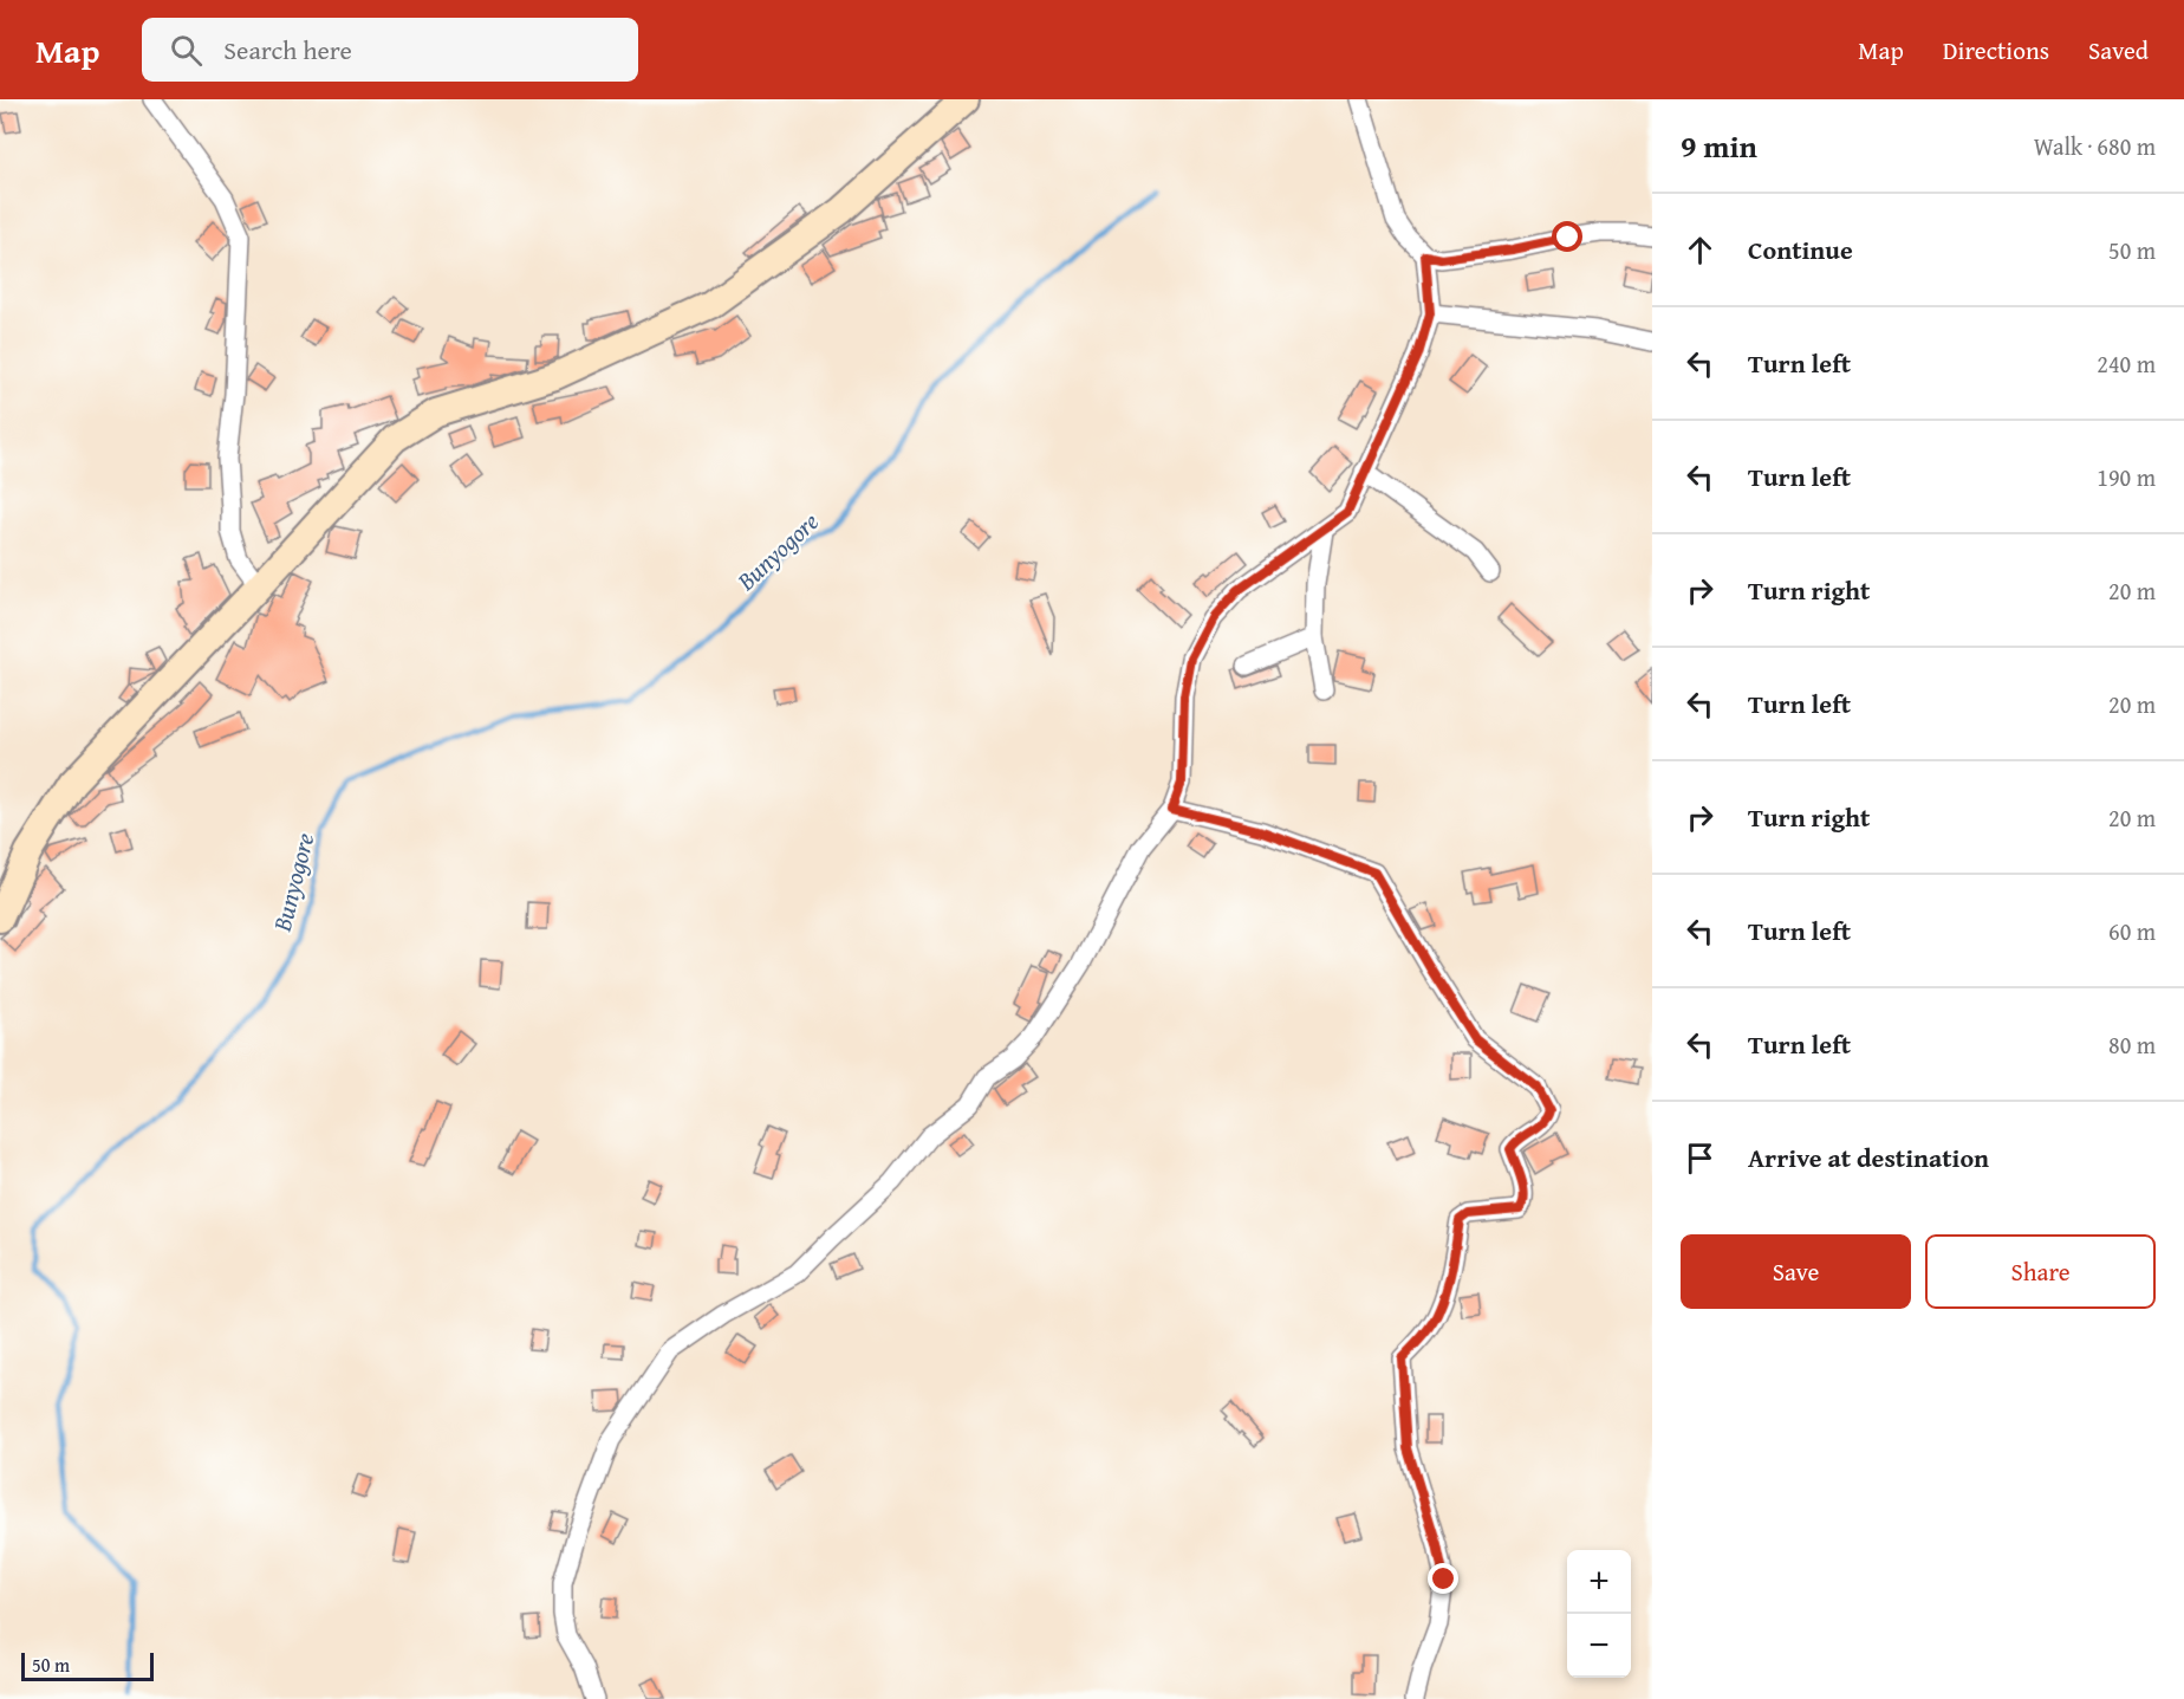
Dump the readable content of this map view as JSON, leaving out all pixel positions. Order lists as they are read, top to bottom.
{
  "water": ["Bunyogore"],
  "scale_bar": "50 m",
  "page": {
    "header": "Map",
    "search": "Search here",
    "nav": ["Map", "Directions", "Saved"],
    "heading": ["9 min", "Walk · 680 m"],
    "list": [
      ["Continue", "50 m"],
      ["Turn left", "240 m"],
      ["Turn left", "190 m"],
      ["Turn right", "20 m"],
      ["Turn left", "20 m"],
      ["Turn right", "20 m"],
      ["Turn left", "60 m"],
      ["Turn left", "80 m"],
      "Arrive at destination"
    ],
    "buttons": ["Save", "Share"],
    "map_buttons": ["+", "−"],
    "scale": "50 m"
  }
}
